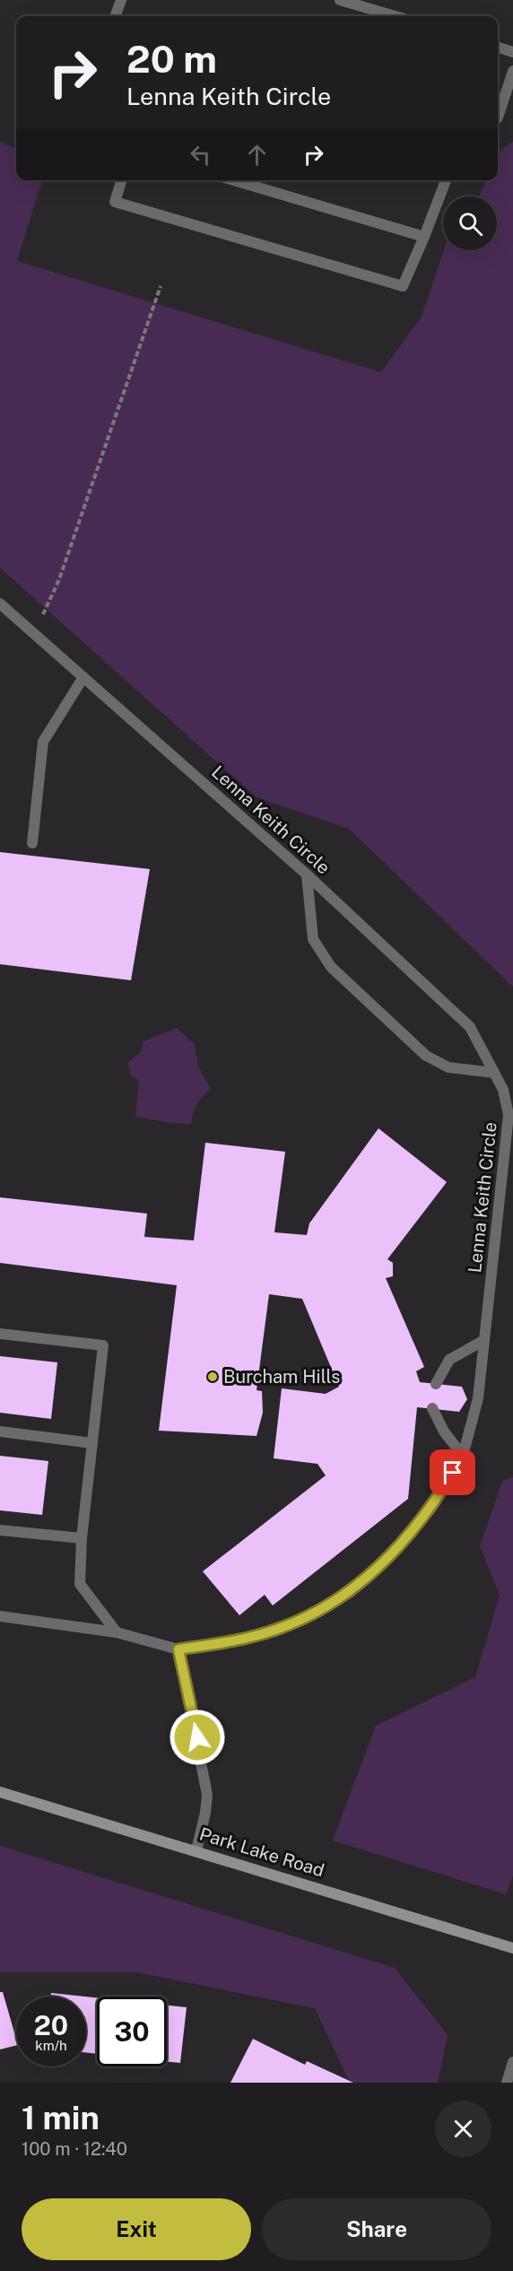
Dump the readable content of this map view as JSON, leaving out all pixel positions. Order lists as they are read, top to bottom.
{
  "streets": {
    "street": ["Lenna Keith Circle", "Park Lake Road"]
  },
  "places": ["Burcham Hills"],
  "page": {
    "turn": ["20 m", "Lenna Keith Circle"],
    "speed": "20 km/h",
    "limit": "30",
    "heading": ["1 min", "100 m · 12:40"],
    "buttons": ["Exit", "Share"]
  }
}
